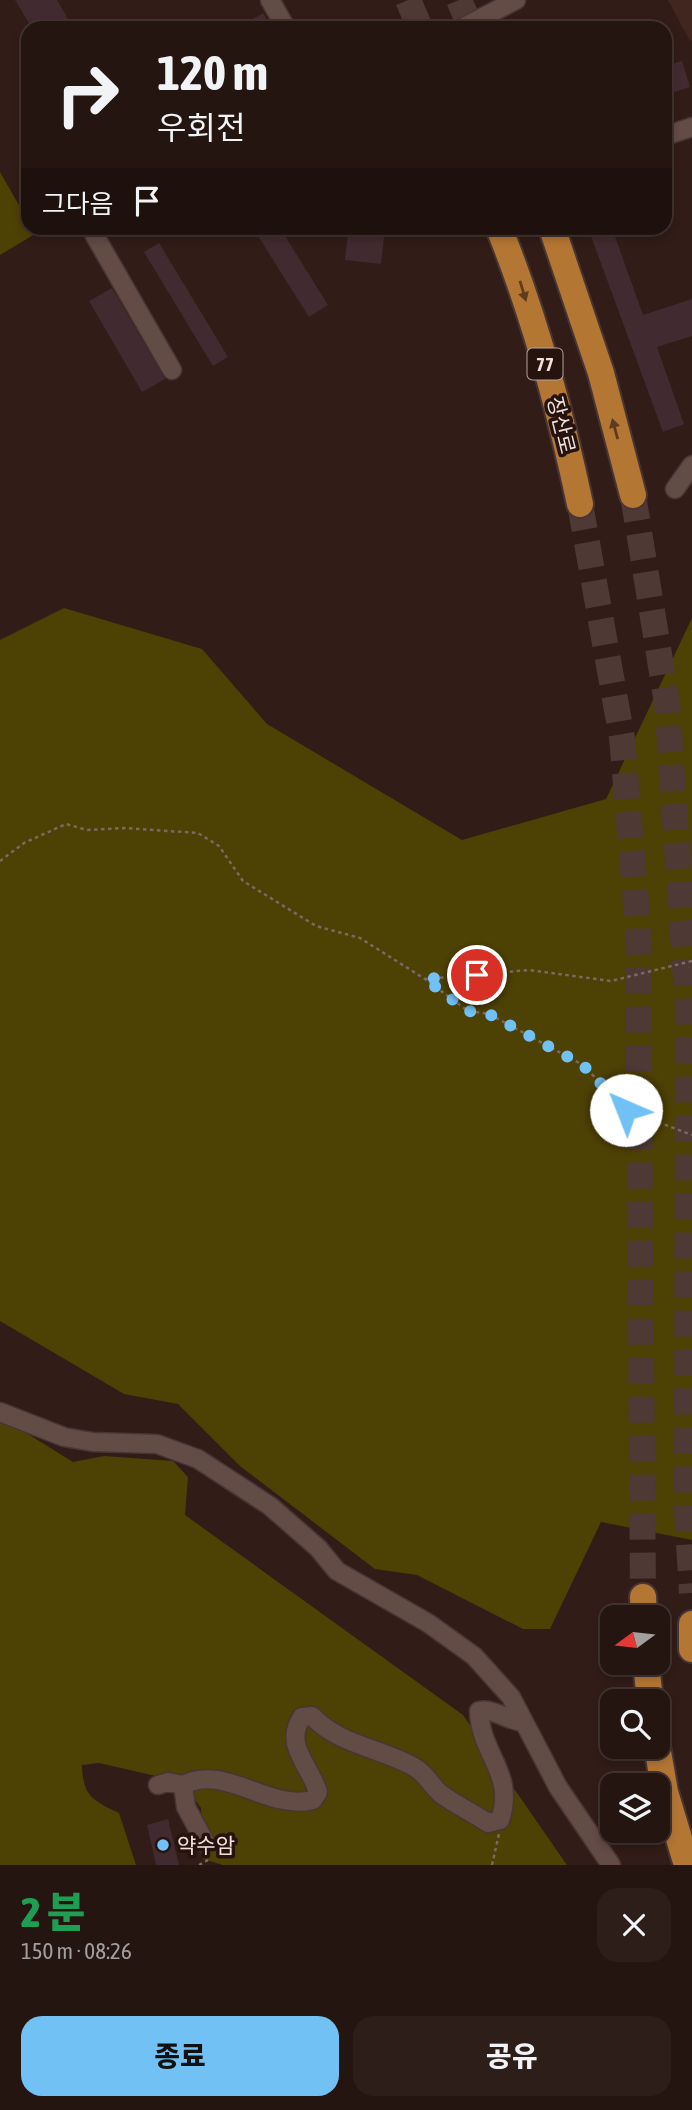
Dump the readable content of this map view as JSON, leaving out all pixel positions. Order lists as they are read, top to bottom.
{
  "streets": {
    "highway": ["77", "장산로"]
  },
  "places": ["약수암"],
  "north": "left",
  "page": {
    "turn": ["120 m", "우회전"],
    "then": "그다음",
    "heading": ["2 분", "150 m · 08:26"],
    "buttons": ["종료", "공유"]
  }
}
